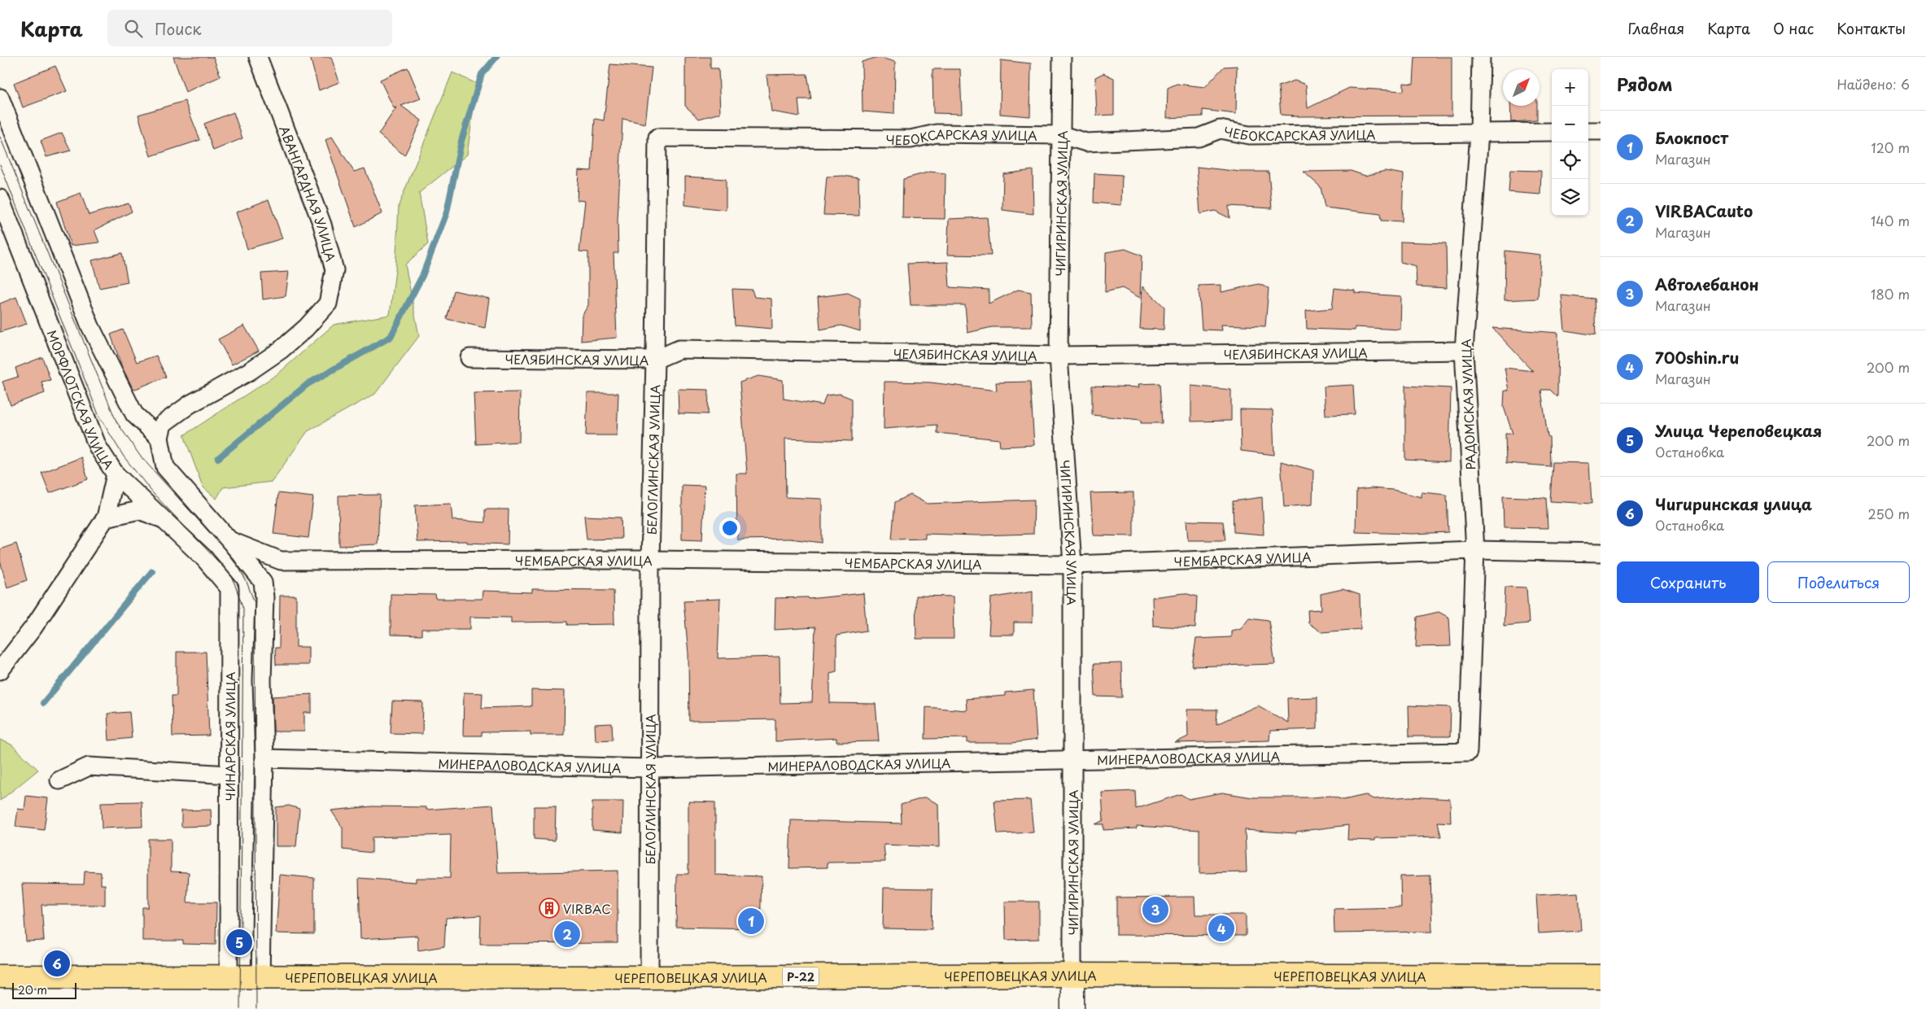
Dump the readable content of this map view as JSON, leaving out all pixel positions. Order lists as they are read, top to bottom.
{
  "streets": {
    "highway": ["ЧЕРЕПОВЕЦКАЯ УЛИЦА", "Р-22"],
    "street": [
      "ЧЕБОКСАРСКАЯ УЛИЦА",
      "АВАНГАРДНАЯ УЛИЦА",
      "ЧИГИРИНСКАЯ УЛИЦА",
      "ЧЕЛЯБИНСКАЯ УЛИЦА",
      "МОРФЛОТСКАЯ УЛИЦА",
      "РАДОМСКАЯ УЛИЦА",
      "БЕЛОГЛИНСКАЯ УЛИЦА",
      "ЧЕМБАРСКАЯ УЛИЦА",
      "ЧИНАРСКАЯ УЛИЦА",
      "МИНЕРАЛОВОДСКАЯ УЛИЦА"
    ]
  },
  "crossings": [
    ["ЧЕБОКСАРСКАЯ УЛИЦА", "ЧИГИРИНСКАЯ УЛИЦА"],
    ["ЧЕБОКСАРСКАЯ УЛИЦА", "РАДОМСКАЯ УЛИЦА"],
    ["ЧЕБОКСАРСКАЯ УЛИЦА", "БЕЛОГЛИНСКАЯ УЛИЦА"],
    ["ЧИГИРИНСКАЯ УЛИЦА", "ЧЕЛЯБИНСКАЯ УЛИЦА"],
    ["ЧИГИРИНСКАЯ УЛИЦА", "ЧЕМБАРСКАЯ УЛИЦА"],
    ["ЧИГИРИНСКАЯ УЛИЦА", "МИНЕРАЛОВОДСКАЯ УЛИЦА"],
    ["ЧИГИРИНСКАЯ УЛИЦА", "ЧЕРЕПОВЕЦКАЯ УЛИЦА"],
    ["ЧЕЛЯБИНСКАЯ УЛИЦА", "РАДОМСКАЯ УЛИЦА"],
    ["ЧЕЛЯБИНСКАЯ УЛИЦА", "БЕЛОГЛИНСКАЯ УЛИЦА"],
    ["МОРФЛОТСКАЯ УЛИЦА", "ЧИНАРСКАЯ УЛИЦА"],
    ["РАДОМСКАЯ УЛИЦА", "ЧЕМБАРСКАЯ УЛИЦА"],
    ["РАДОМСКАЯ УЛИЦА", "МИНЕРАЛОВОДСКАЯ УЛИЦА"],
    ["БЕЛОГЛИНСКАЯ УЛИЦА", "ЧЕМБАРСКАЯ УЛИЦА"],
    ["БЕЛОГЛИНСКАЯ УЛИЦА", "МИНЕРАЛОВОДСКАЯ УЛИЦА"],
    ["БЕЛОГЛИНСКАЯ УЛИЦА", "ЧЕРЕПОВЕЦКАЯ УЛИЦА"],
    ["ЧИНАРСКАЯ УЛИЦА", "ЧЕРЕПОВЕЦКАЯ УЛИЦА"]
  ],
  "places": {
    "building": ["VIRBAC"]
  },
  "scale_bar": "20 m",
  "north": "top right",
  "page": {
    "header": "Карта",
    "search": "Поиск",
    "nav": [
      "Главная",
      "Карта",
      "О нас",
      "Контакты"
    ],
    "heading": ["Рядом", "Найдено: 6"],
    "map_buttons": ["+", "−"],
    "list": [
      {
        "mark": "1",
        "name": "Блокпост",
        "note": "Магазин",
        "value": "120 m"
      },
      {
        "mark": "2",
        "name": "VIRBACauto",
        "note": "Магазин",
        "value": "140 m"
      },
      {
        "mark": "3",
        "name": "Автолебанон",
        "note": "Магазин",
        "value": "180 m"
      },
      {
        "mark": "4",
        "name": "700shin.ru",
        "note": "Магазин",
        "value": "200 m"
      },
      {
        "mark": "5",
        "name": "Улица Череповецкая",
        "note": "Остановка",
        "value": "200 m"
      },
      {
        "mark": "6",
        "name": "Чигиринская улица",
        "note": "Остановка",
        "value": "250 m"
      }
    ],
    "buttons": ["Сохранить", "Поделиться"],
    "pins": [
      "3",
      "1",
      "4",
      "2",
      "5",
      "6"
    ],
    "scale": "20 m"
  }
}
